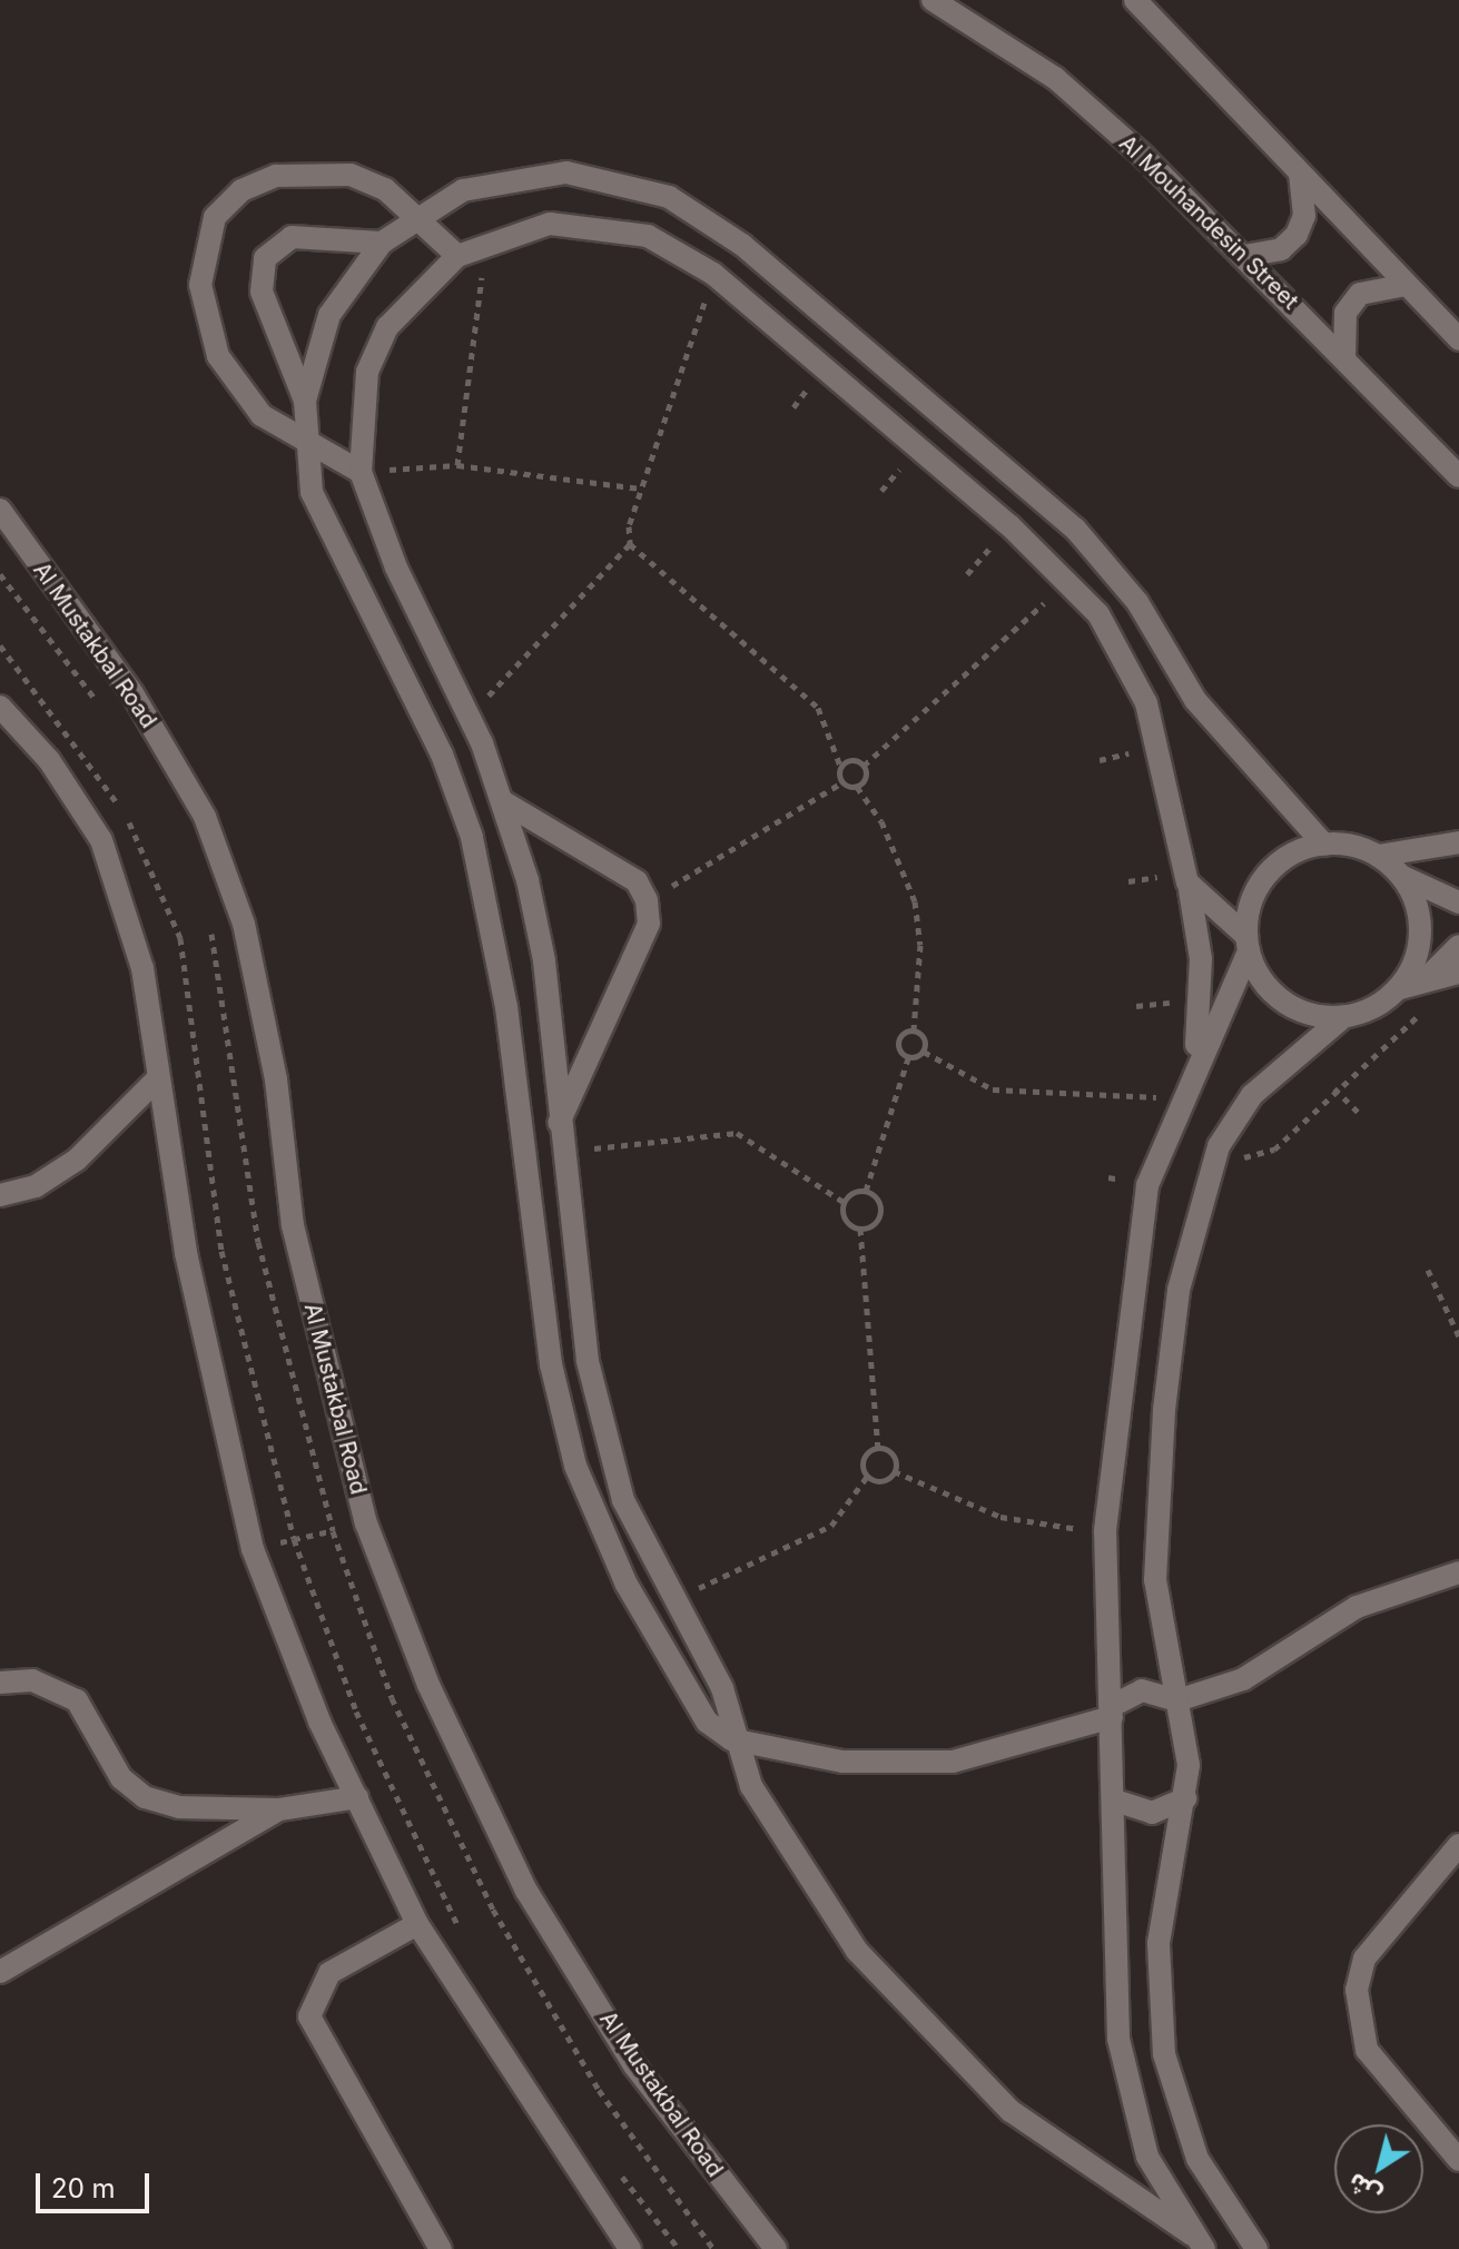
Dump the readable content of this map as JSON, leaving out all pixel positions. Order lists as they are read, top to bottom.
{
  "streets": {
    "street": ["Al Mouhandesin Street", "Al Mustakbal Road"]
  },
  "scale_bar": "20 m",
  "north": "bottom left"
}
